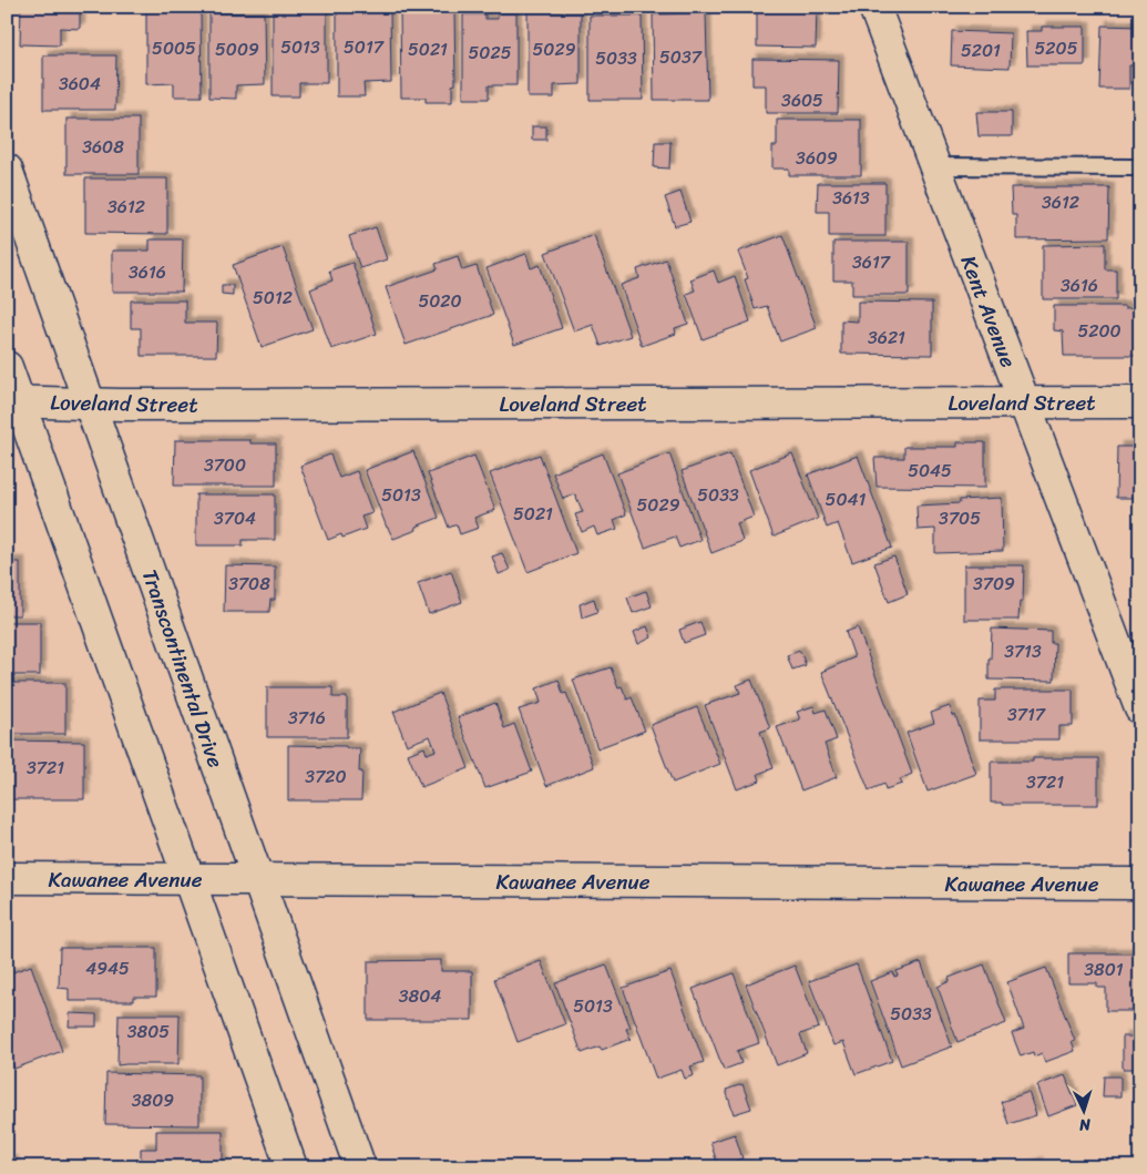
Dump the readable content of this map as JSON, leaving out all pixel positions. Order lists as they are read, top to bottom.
{
  "streets": {
    "street": [
      "Kent Avenue",
      "Loveland Street",
      "Transcontinental Drive",
      "Kawanee Avenue"
    ]
  },
  "crossings": [
    ["Kent Avenue", "Loveland Street"],
    ["Loveland Street", "Transcontinental Drive"],
    ["Transcontinental Drive", "Kawanee Avenue"]
  ],
  "house_numbers": [
    "5013",
    "5017",
    "5005",
    "5205",
    "5009",
    "5021",
    "5029",
    "5201",
    "5025",
    "5037",
    "5033",
    "3604",
    "3605",
    "3608",
    "3609",
    "3613",
    "3612",
    "3612",
    "3617",
    "3616",
    "3616",
    "5012",
    "5020",
    "5200",
    "3621",
    "3700",
    "5045",
    "5013",
    "5033",
    "5041",
    "5029",
    "5021",
    "3704",
    "3705",
    "3708",
    "3709",
    "3713",
    "3717",
    "3716",
    "3721",
    "3720",
    "3721",
    "4945",
    "3801",
    "3804",
    "5013",
    "5033",
    "3805",
    "3809"
  ],
  "north": "bottom"
}
